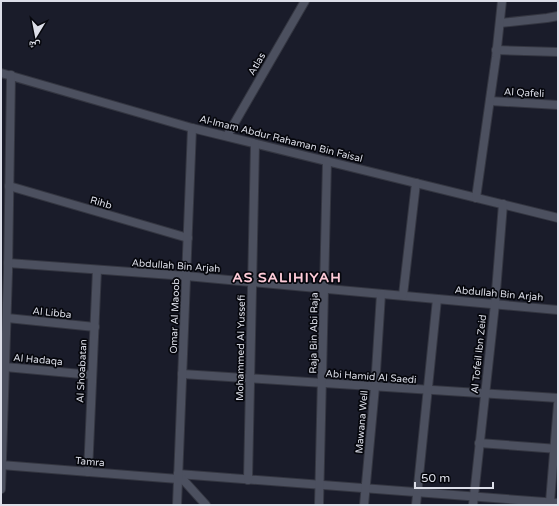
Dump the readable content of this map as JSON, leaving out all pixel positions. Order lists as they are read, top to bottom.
{
  "streets": {
    "street": [
      "Atlas",
      "Al Qafeli",
      "Al-Imam Abdur Rahaman Bin Faisal",
      "Rihb",
      "Abdullah Bin Arjah",
      "Al Libba",
      "Omar Al Maoob",
      "Raja Bin Abi Raja",
      "Mohammed Al Yussefi",
      "Al Tofeil Ibn Zeid",
      "Al Hadaqa",
      "Al Shoabatan",
      "Abi Hamid Al Saedi",
      "Mawana Well",
      "Tamra"
    ]
  },
  "crossings": [
    ["Atlas", "Al-Imam Abdur Rahaman Bin Faisal"],
    ["Al-Imam Abdur Rahaman Bin Faisal", "Omar Al Maoob"],
    ["Al-Imam Abdur Rahaman Bin Faisal", "Raja Bin Abi Raja"],
    ["Al-Imam Abdur Rahaman Bin Faisal", "Mohammed Al Yussefi"],
    ["Al-Imam Abdur Rahaman Bin Faisal", "Al Tofeil Ibn Zeid"],
    ["Rihb", "Omar Al Maoob"],
    ["Abdullah Bin Arjah", "Omar Al Maoob"],
    ["Abdullah Bin Arjah", "Raja Bin Abi Raja"],
    ["Abdullah Bin Arjah", "Mohammed Al Yussefi"],
    ["Abdullah Bin Arjah", "Al Tofeil Ibn Zeid"],
    ["Abdullah Bin Arjah", "Al Shoabatan"],
    ["Abdullah Bin Arjah", "Mawana Well"],
    ["Al Libba", "Al Shoabatan"],
    ["Omar Al Maoob", "Abi Hamid Al Saedi"],
    ["Omar Al Maoob", "Tamra"],
    ["Raja Bin Abi Raja", "Abi Hamid Al Saedi"],
    ["Raja Bin Abi Raja", "Tamra"],
    ["Mohammed Al Yussefi", "Abi Hamid Al Saedi"],
    ["Mohammed Al Yussefi", "Tamra"],
    ["Al Tofeil Ibn Zeid", "Abi Hamid Al Saedi"],
    ["Al Tofeil Ibn Zeid", "Tamra"],
    ["Al Hadaqa", "Al Shoabatan"],
    ["Al Shoabatan", "Tamra"],
    ["Abi Hamid Al Saedi", "Mawana Well"],
    ["Mawana Well", "Tamra"]
  ],
  "districts": ["AS SALIHIYAH"],
  "scale_bar": "50 m",
  "north": "bottom"
}
